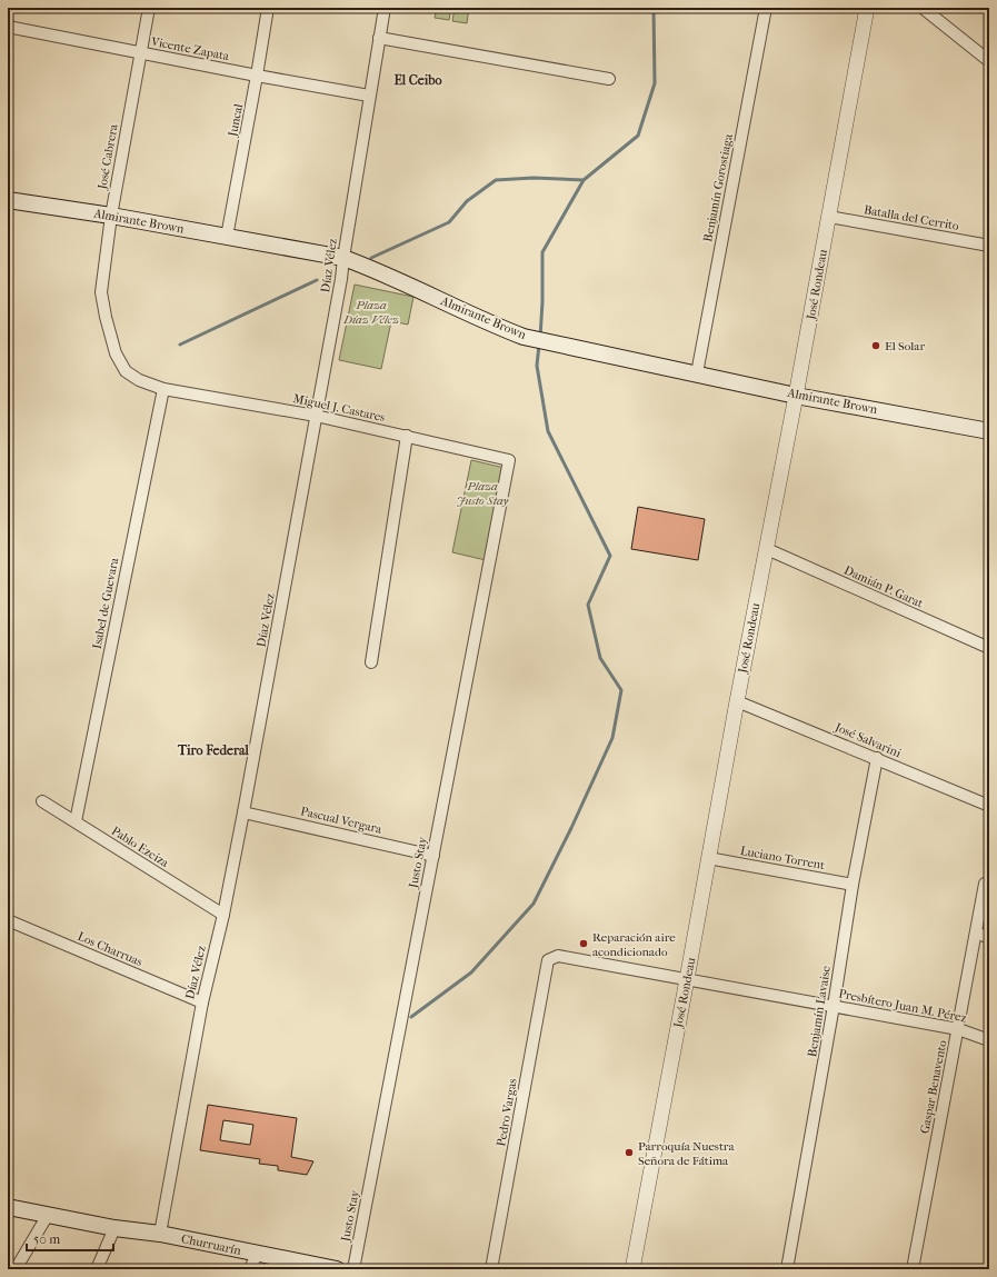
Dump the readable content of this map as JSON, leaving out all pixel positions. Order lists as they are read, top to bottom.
{
  "streets": {
    "main road": ["Almirante Brown", "Churruarín"],
    "street": [
      "Vicente Zapata",
      "Juncal",
      "José Cabrera",
      "Benjamín Gorostiaga",
      "Batalla del Cerrito",
      "Díaz Vélez",
      "José Rondeau",
      "Miguel J. Castares",
      "Damián P. Garat",
      "Isabel de Guevara",
      "José Salvarini",
      "Pascual Vergara",
      "Pablo Ezeiza",
      "Luciano Torrent",
      "Justo Stay",
      "Los Charruas",
      "Presbítero Juan M. Pérez",
      "Benjamín Lavaise",
      "Gaspar Benavento",
      "Pedro Vargas"
    ]
  },
  "crossings": [
    ["Vicente Zapata", "Juncal"],
    ["Vicente Zapata", "José Cabrera"],
    ["Vicente Zapata", "Díaz Vélez"],
    ["Juncal", "Almirante Brown"],
    ["José Cabrera", "Almirante Brown"],
    ["José Cabrera", "Miguel J. Castares"],
    ["José Cabrera", "Isabel de Guevara"],
    ["Benjamín Gorostiaga", "Almirante Brown"],
    ["Batalla del Cerrito", "José Rondeau"],
    ["Almirante Brown", "Díaz Vélez"],
    ["Almirante Brown", "José Rondeau"],
    ["Díaz Vélez", "Miguel J. Castares"],
    ["Díaz Vélez", "Pascual Vergara"],
    ["Díaz Vélez", "Pablo Ezeiza"],
    ["Díaz Vélez", "Los Charruas"],
    ["Díaz Vélez", "Churruarín"],
    ["José Rondeau", "Damián P. Garat"],
    ["José Rondeau", "José Salvarini"],
    ["José Rondeau", "Luciano Torrent"],
    ["José Rondeau", "Presbítero Juan M. Pérez"],
    ["Miguel J. Castares", "Isabel de Guevara"],
    ["Miguel J. Castares", "Justo Stay"],
    ["Isabel de Guevara", "Pablo Ezeiza"],
    ["José Salvarini", "Benjamín Lavaise"],
    ["Pascual Vergara", "Justo Stay"],
    ["Luciano Torrent", "Benjamín Lavaise"],
    ["Presbítero Juan M. Pérez", "Benjamín Lavaise"],
    ["Presbítero Juan M. Pérez", "Gaspar Benavento"],
    ["Presbítero Juan M. Pérez", "Pedro Vargas"]
  ],
  "districts": ["El Ceibo", "Tiro Federal"],
  "parks": ["Plaza Díaz Vélez", "Plaza Justo Stay"],
  "places": ["El Solar", "Reparación aire acondicionado", "Parroquía Nuestra Señora de Fátima"],
  "scale_bar": "50 m"
}
